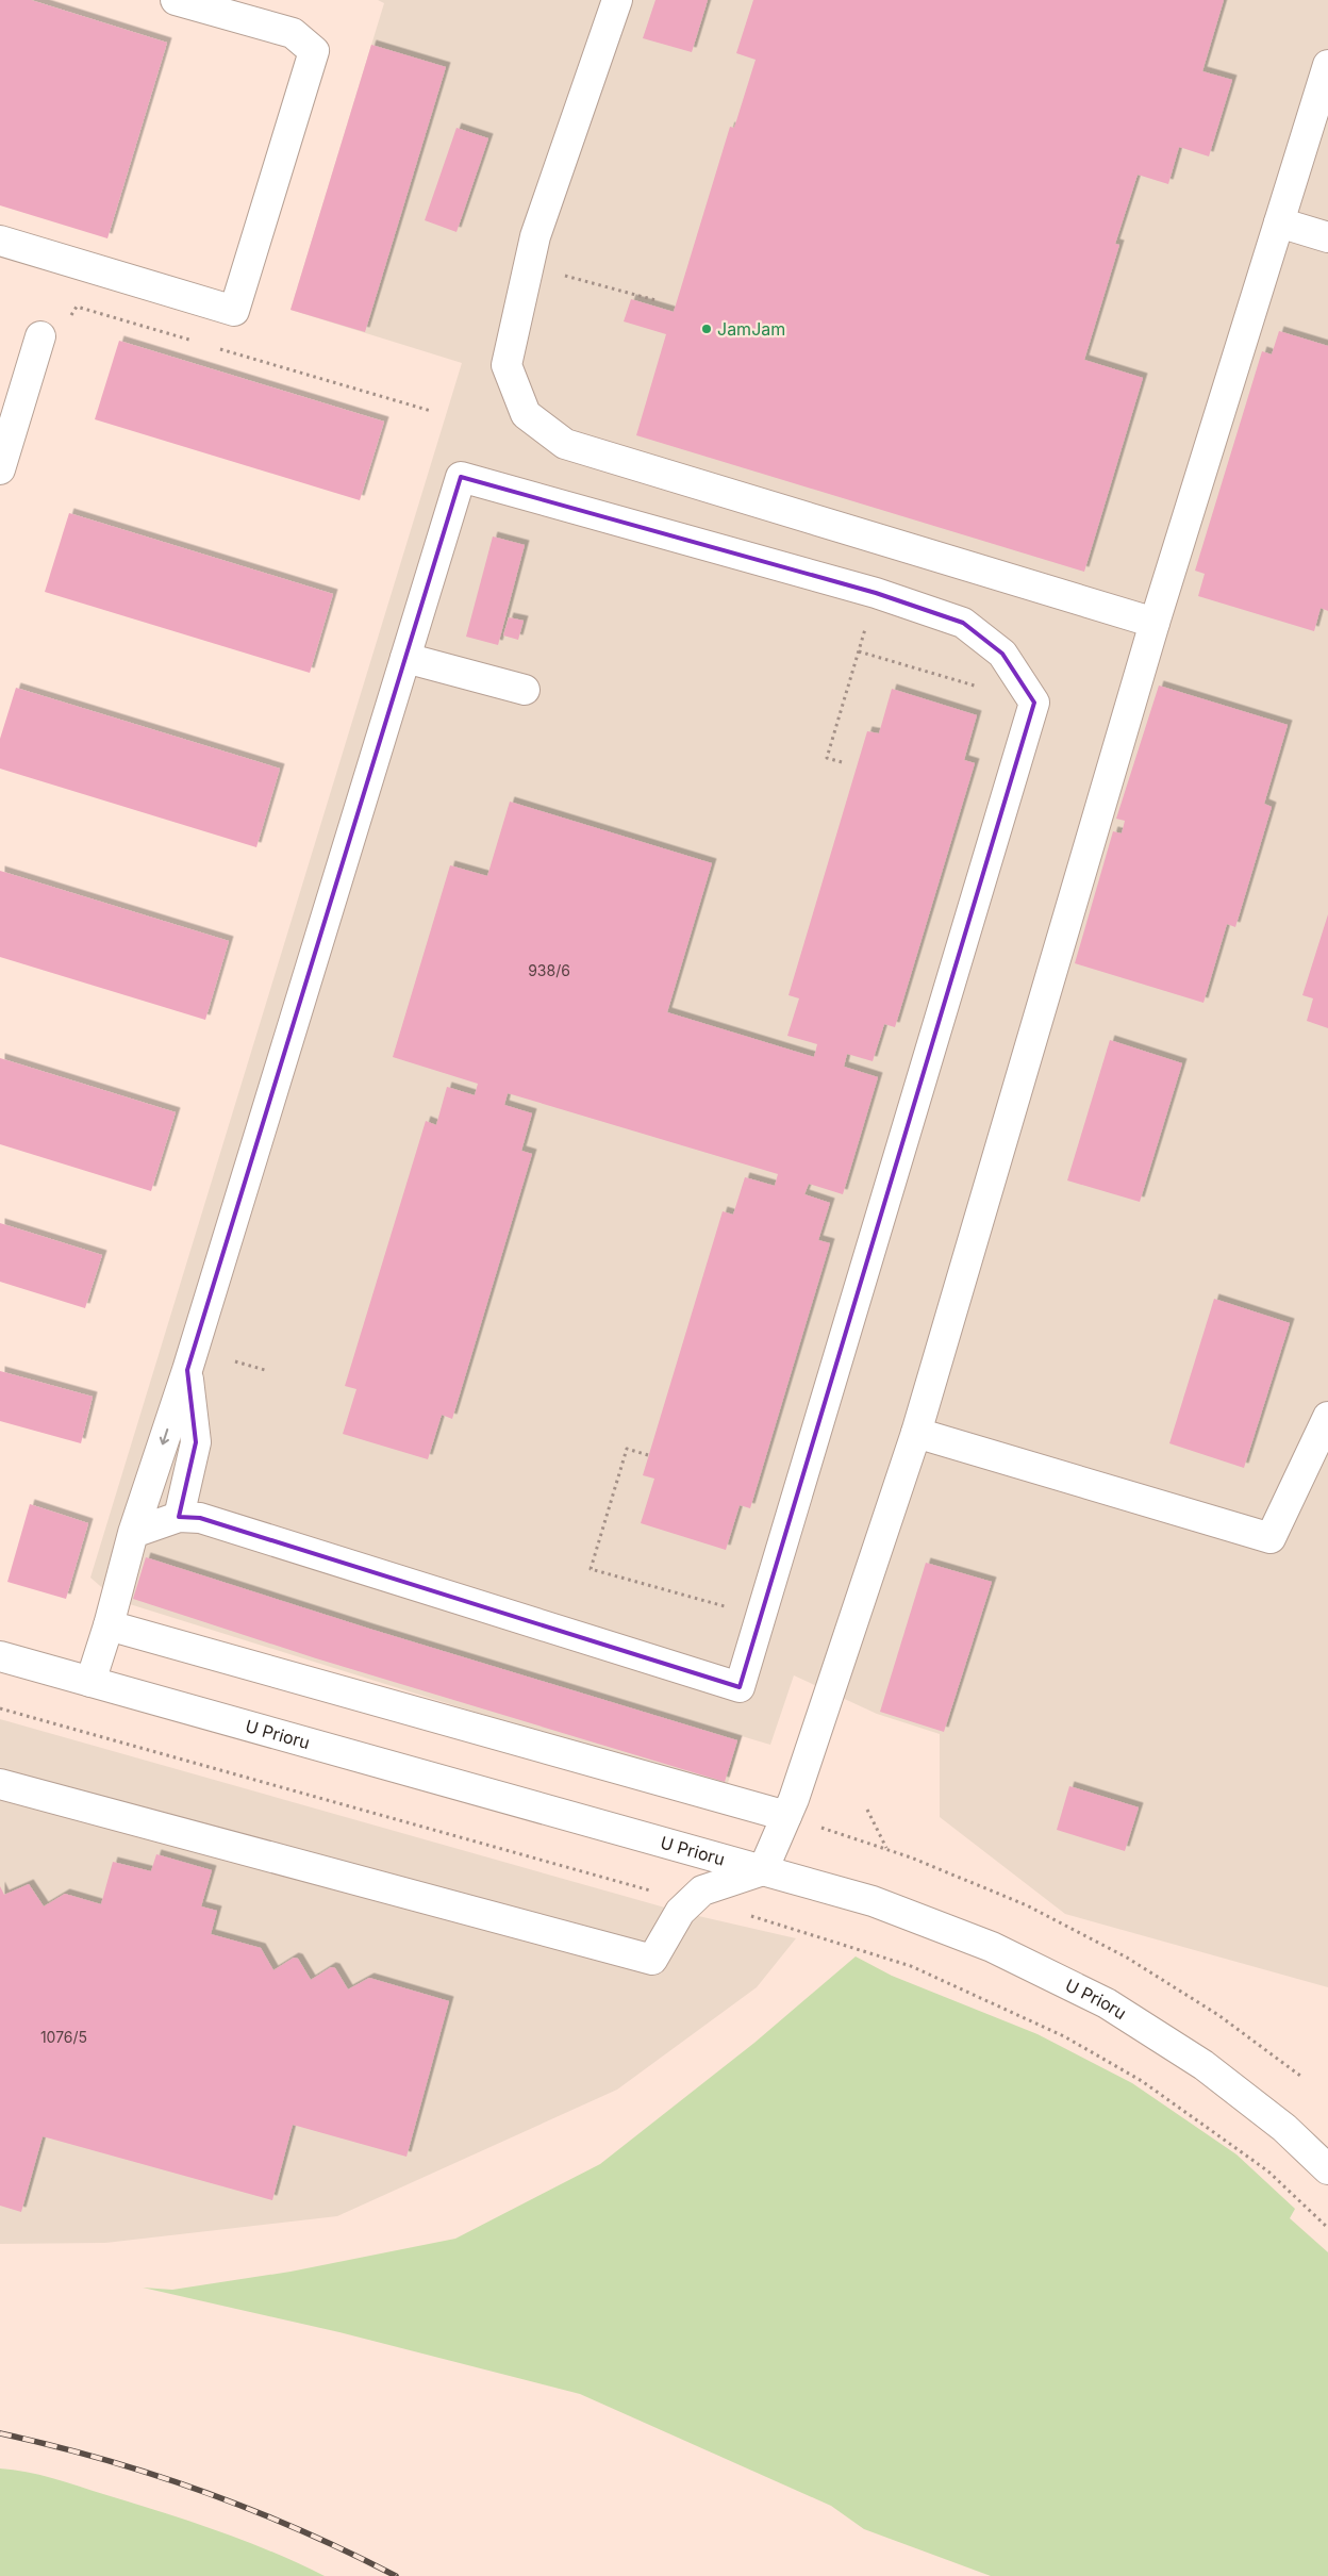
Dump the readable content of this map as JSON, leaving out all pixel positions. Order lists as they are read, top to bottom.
{
  "streets": {
    "street": ["U Prioru"]
  },
  "places": ["JamJam"],
  "house_numbers": ["938/6", "1076/5"]
}
